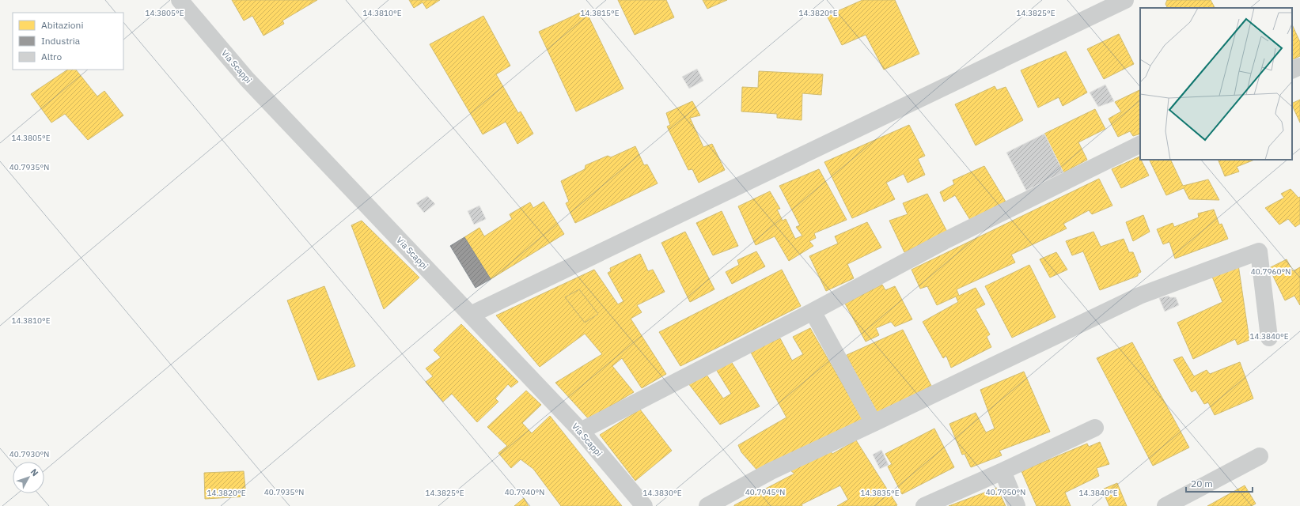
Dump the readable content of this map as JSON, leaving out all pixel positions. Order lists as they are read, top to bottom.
{
  "streets": {
    "street": ["Via Scappi"]
  },
  "legend": ["Abitazioni", "Industria", "Altro"],
  "scale_bar": "20 m",
  "north": "top right",
  "coordinates": [
    "14.3805°E",
    "14.3810°E",
    "14.3815°E",
    "14.3820°E",
    "14.3825°E",
    "40.7935°N",
    "40.7960°N",
    "14.3840°E",
    "40.7930°N",
    "40.7940°N",
    "40.7945°N",
    "40.7950°N",
    "14.3830°E",
    "14.3835°E"
  ]
}
